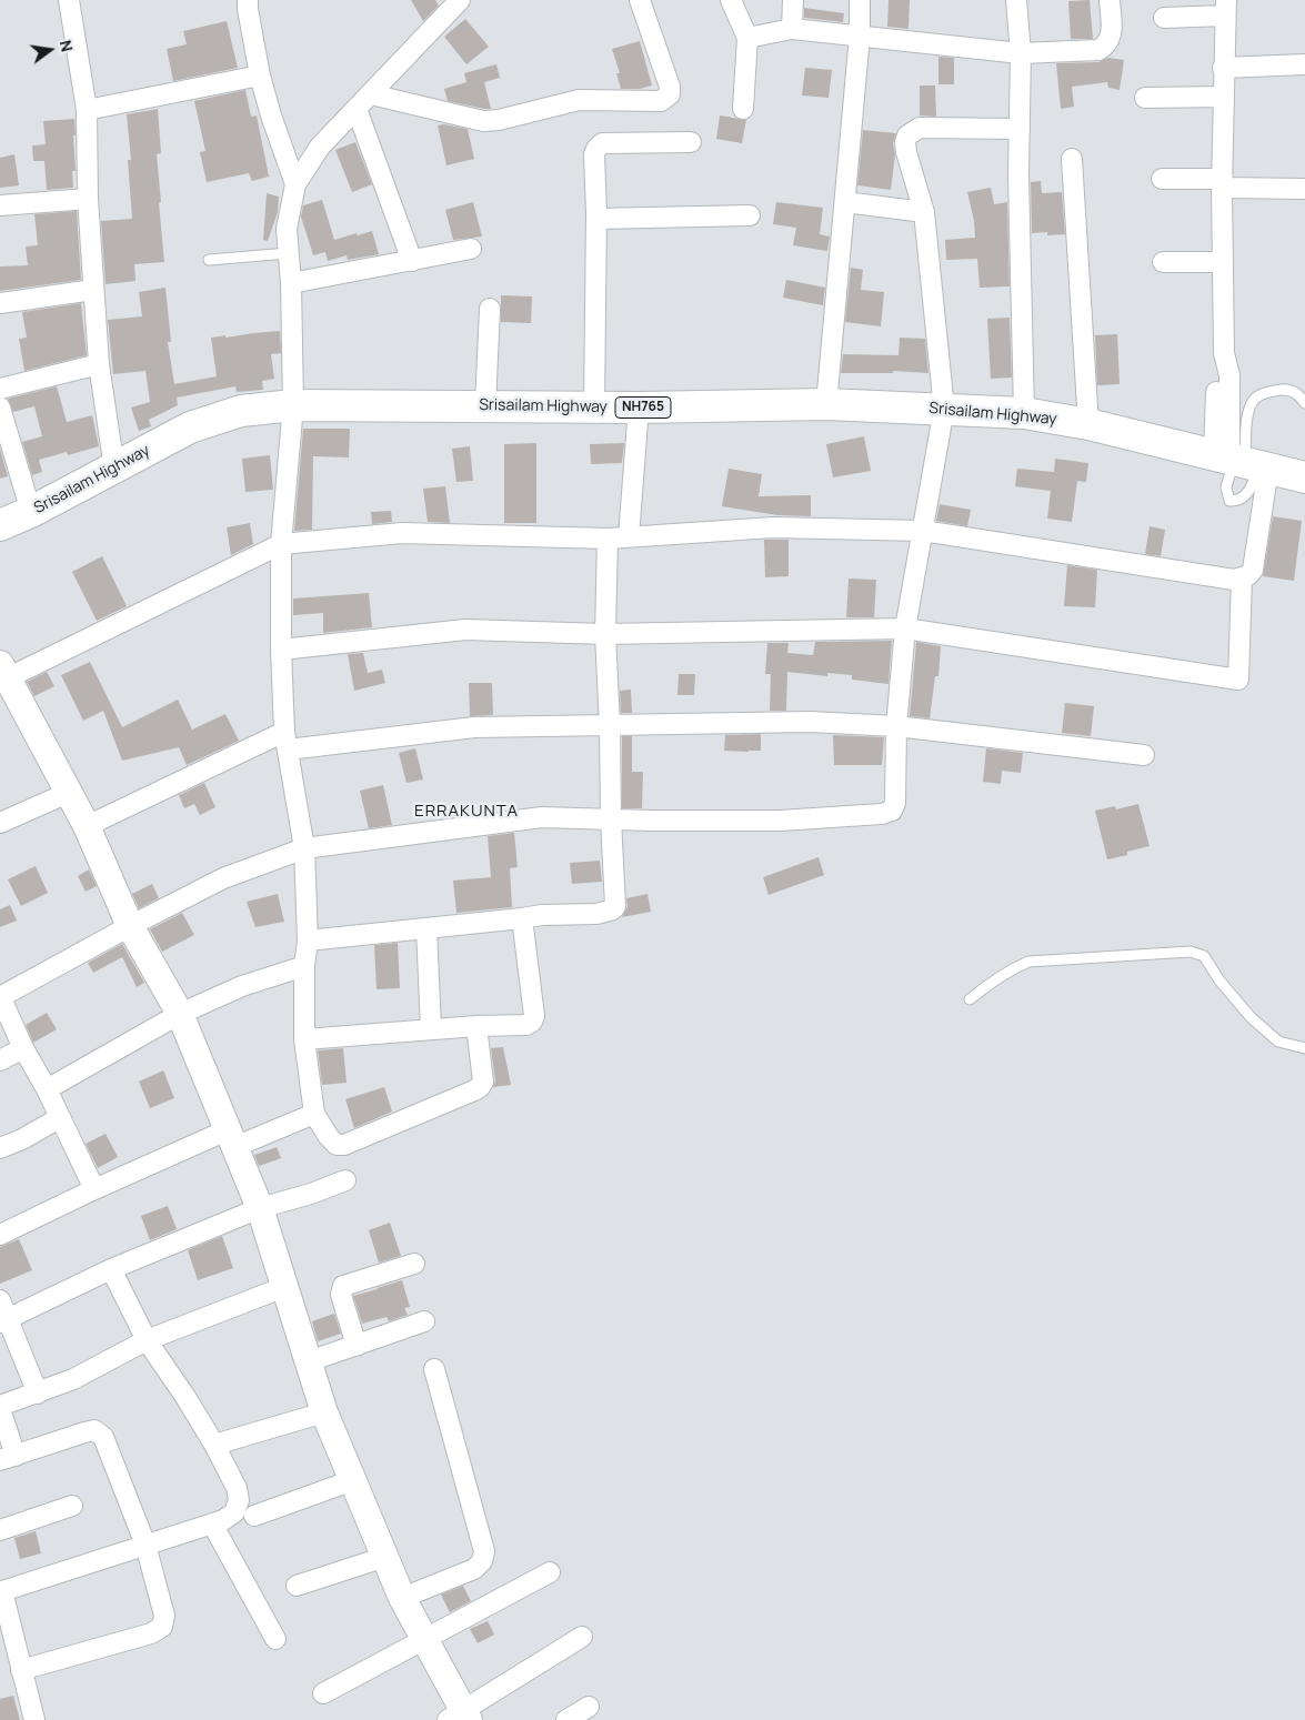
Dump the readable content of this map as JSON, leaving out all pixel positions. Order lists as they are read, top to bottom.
{
  "streets": {
    "highway": ["Srisailam Highway", "NH765"]
  },
  "districts": ["ERRAKUNTA"],
  "north": "right"
}
